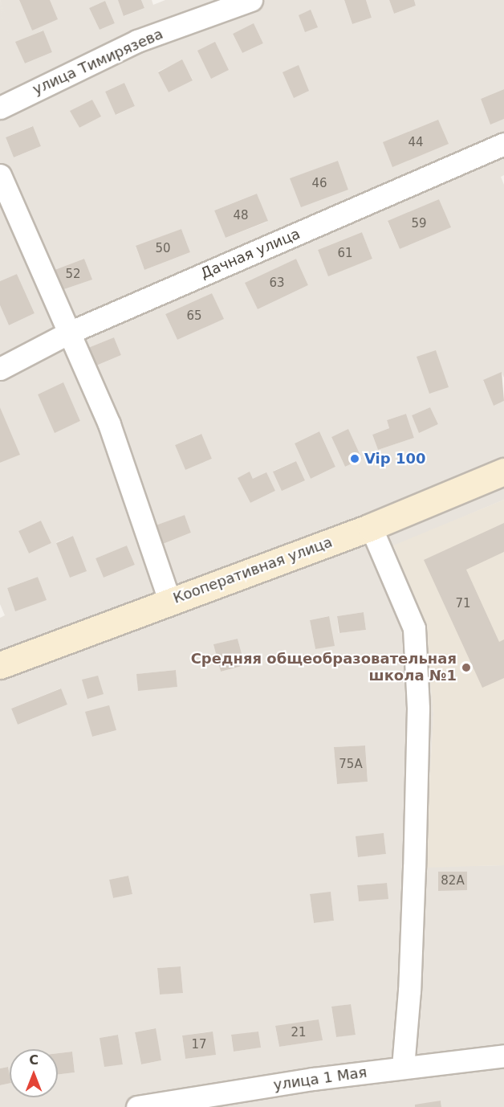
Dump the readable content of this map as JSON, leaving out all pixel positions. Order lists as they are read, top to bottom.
{
  "streets": {
    "street": [
      "улица Тимирязева",
      "Дачная улица",
      "Кооперативная улица",
      "улица 1 Мая"
    ]
  },
  "places": ["Vip 100", "Средняя общеобразовательная школа №1"],
  "house_numbers": [
    "44",
    "46",
    "48",
    "59",
    "50",
    "61",
    "52",
    "63",
    "65",
    "71",
    "75А",
    "82А",
    "21",
    "17"
  ],
  "north": "top"
}
